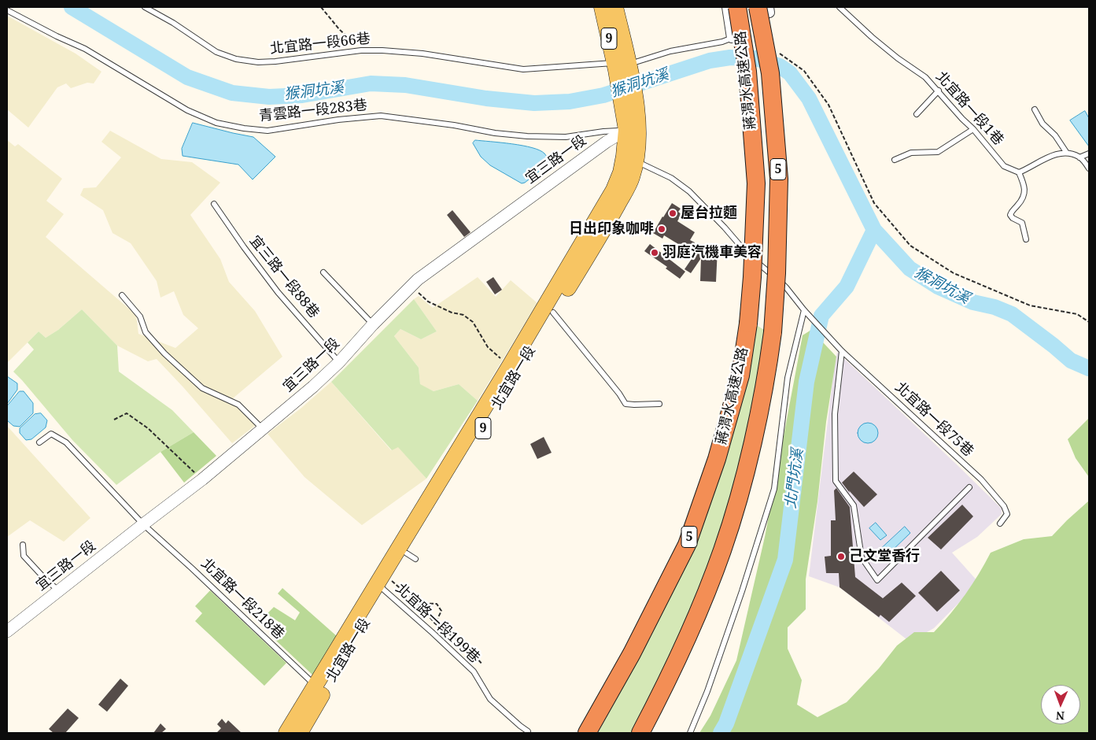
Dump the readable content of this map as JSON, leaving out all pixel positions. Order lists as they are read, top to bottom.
{
  "streets": {
    "highway": ["蔣渭水高速公路", "5"],
    "main road": ["9", "北宜路一段"],
    "street": ["宜三路一段"],
    "lane": [
      "北宜路一段66巷",
      "北宜路一段1巷",
      "青雲路一段283巷",
      "宜三路一段88巷",
      "北宜路一段75巷",
      "北宜路一段218巷",
      "北宜路一段199巷"
    ]
  },
  "crossings": [
    ["9", "北宜路一段66巷"],
    ["9", "青雲路一段283巷"],
    ["9", "宜三路一段"],
    ["9", "北宜路一段"],
    ["青雲路一段283巷", "宜三路一段"],
    ["青雲路一段283巷", "北宜路一段"],
    ["宜三路一段", "宜三路一段88巷"],
    ["宜三路一段", "北宜路一段"],
    ["宜三路一段", "北宜路一段218巷"],
    ["北宜路一段", "北宜路一段218巷"],
    ["北宜路一段", "北宜路一段199巷"]
  ],
  "water": ["猴洞坑溪", "北門坑溪"],
  "places": [
    "屋台拉麵",
    "日出印象咖啡",
    "羽庭汽機車美容",
    "己文堂香行"
  ],
  "north": "bottom"
}
